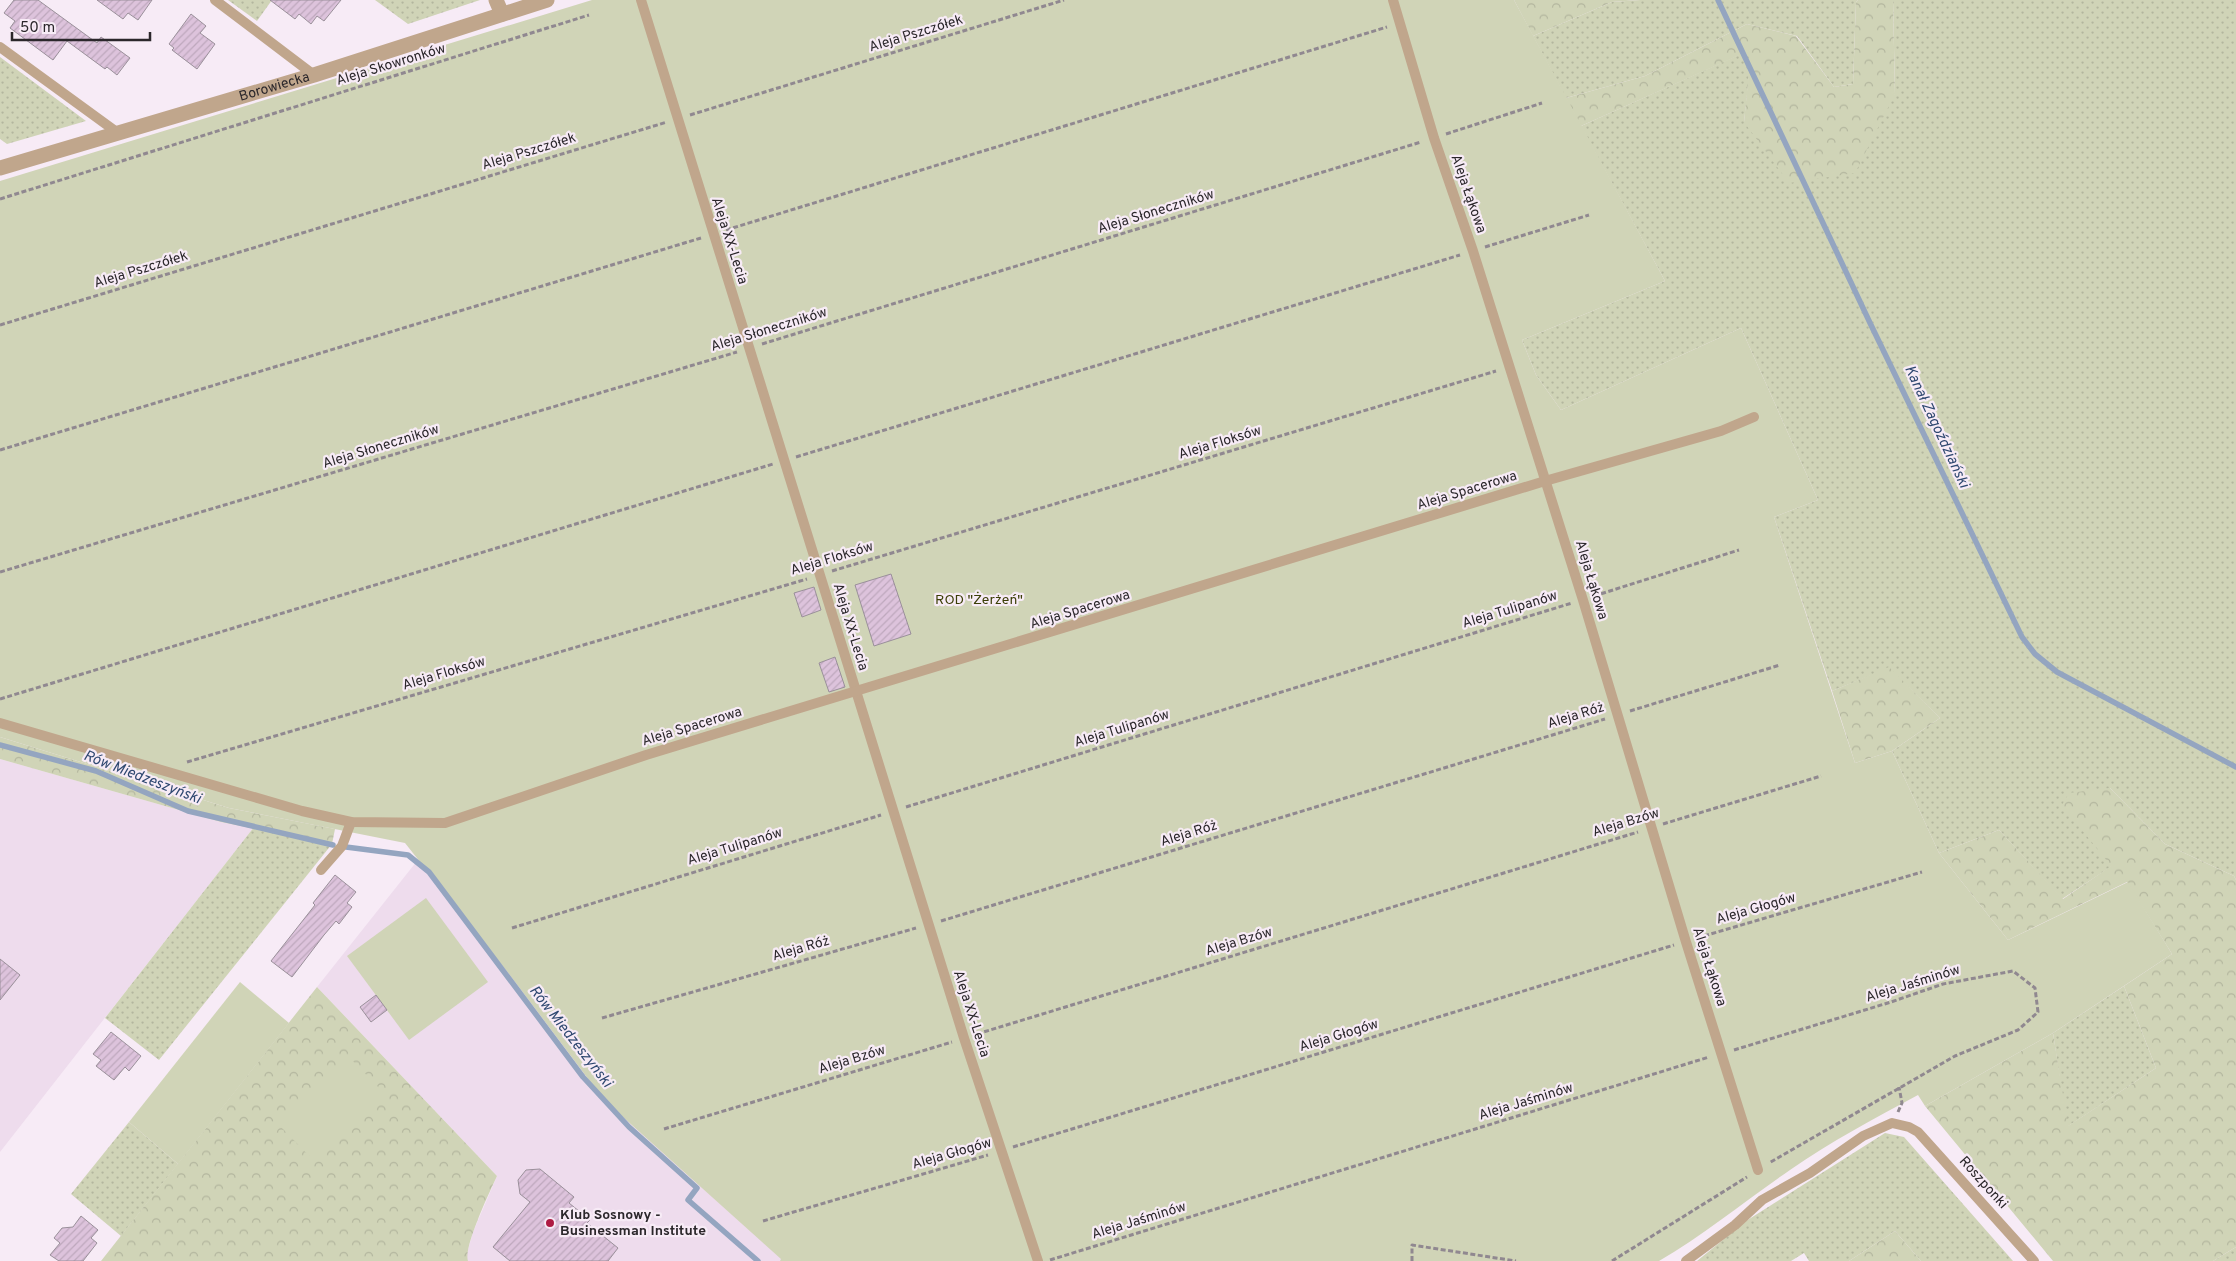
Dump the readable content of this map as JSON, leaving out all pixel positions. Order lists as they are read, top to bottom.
{
  "streets": {
    "street": ["Borowiecka"],
    "lane": [
      "Aleja Łąkowa",
      "Aleja XX-Lecia",
      "Aleja Spacerowa",
      "Roszponki"
    ],
    "path": [
      "Aleja Pszczółek",
      "Aleja Skowronków",
      "Aleja Słoneczników",
      "Aleja Floksów",
      "Aleja Tulipanów",
      "Aleja Róż",
      "Aleja Bzów",
      "Aleja Głogów",
      "Aleja Jaśminów"
    ]
  },
  "crossings": [
    ["Aleja Pszczółek", "Aleja XX-Lecia"],
    ["Aleja Łąkowa", "Aleja Słoneczników"],
    ["Aleja Łąkowa", "Aleja Floksów"],
    ["Aleja Łąkowa", "Aleja Spacerowa"],
    ["Aleja Łąkowa", "Aleja Tulipanów"],
    ["Aleja Łąkowa", "Aleja Róż"],
    ["Aleja Łąkowa", "Aleja Bzów"],
    ["Aleja Łąkowa", "Aleja Głogów"],
    ["Aleja Łąkowa", "Aleja Jaśminów"],
    ["Aleja Słoneczników", "Aleja XX-Lecia"],
    ["Aleja XX-Lecia", "Aleja Floksów"],
    ["Aleja XX-Lecia", "Aleja Spacerowa"],
    ["Aleja XX-Lecia", "Aleja Tulipanów"],
    ["Aleja XX-Lecia", "Aleja Róż"],
    ["Aleja XX-Lecia", "Aleja Bzów"],
    ["Aleja XX-Lecia", "Aleja Głogów"],
    ["Aleja Floksów", "Aleja Spacerowa"]
  ],
  "water": ["Kanał Zagoździański", "Rów Miedzeszyński"],
  "parks": ["ROD \"Żerżeń\""],
  "places": ["Klub Sosnowy - Businessman Institute"],
  "scale_bar": "50 m"
}
